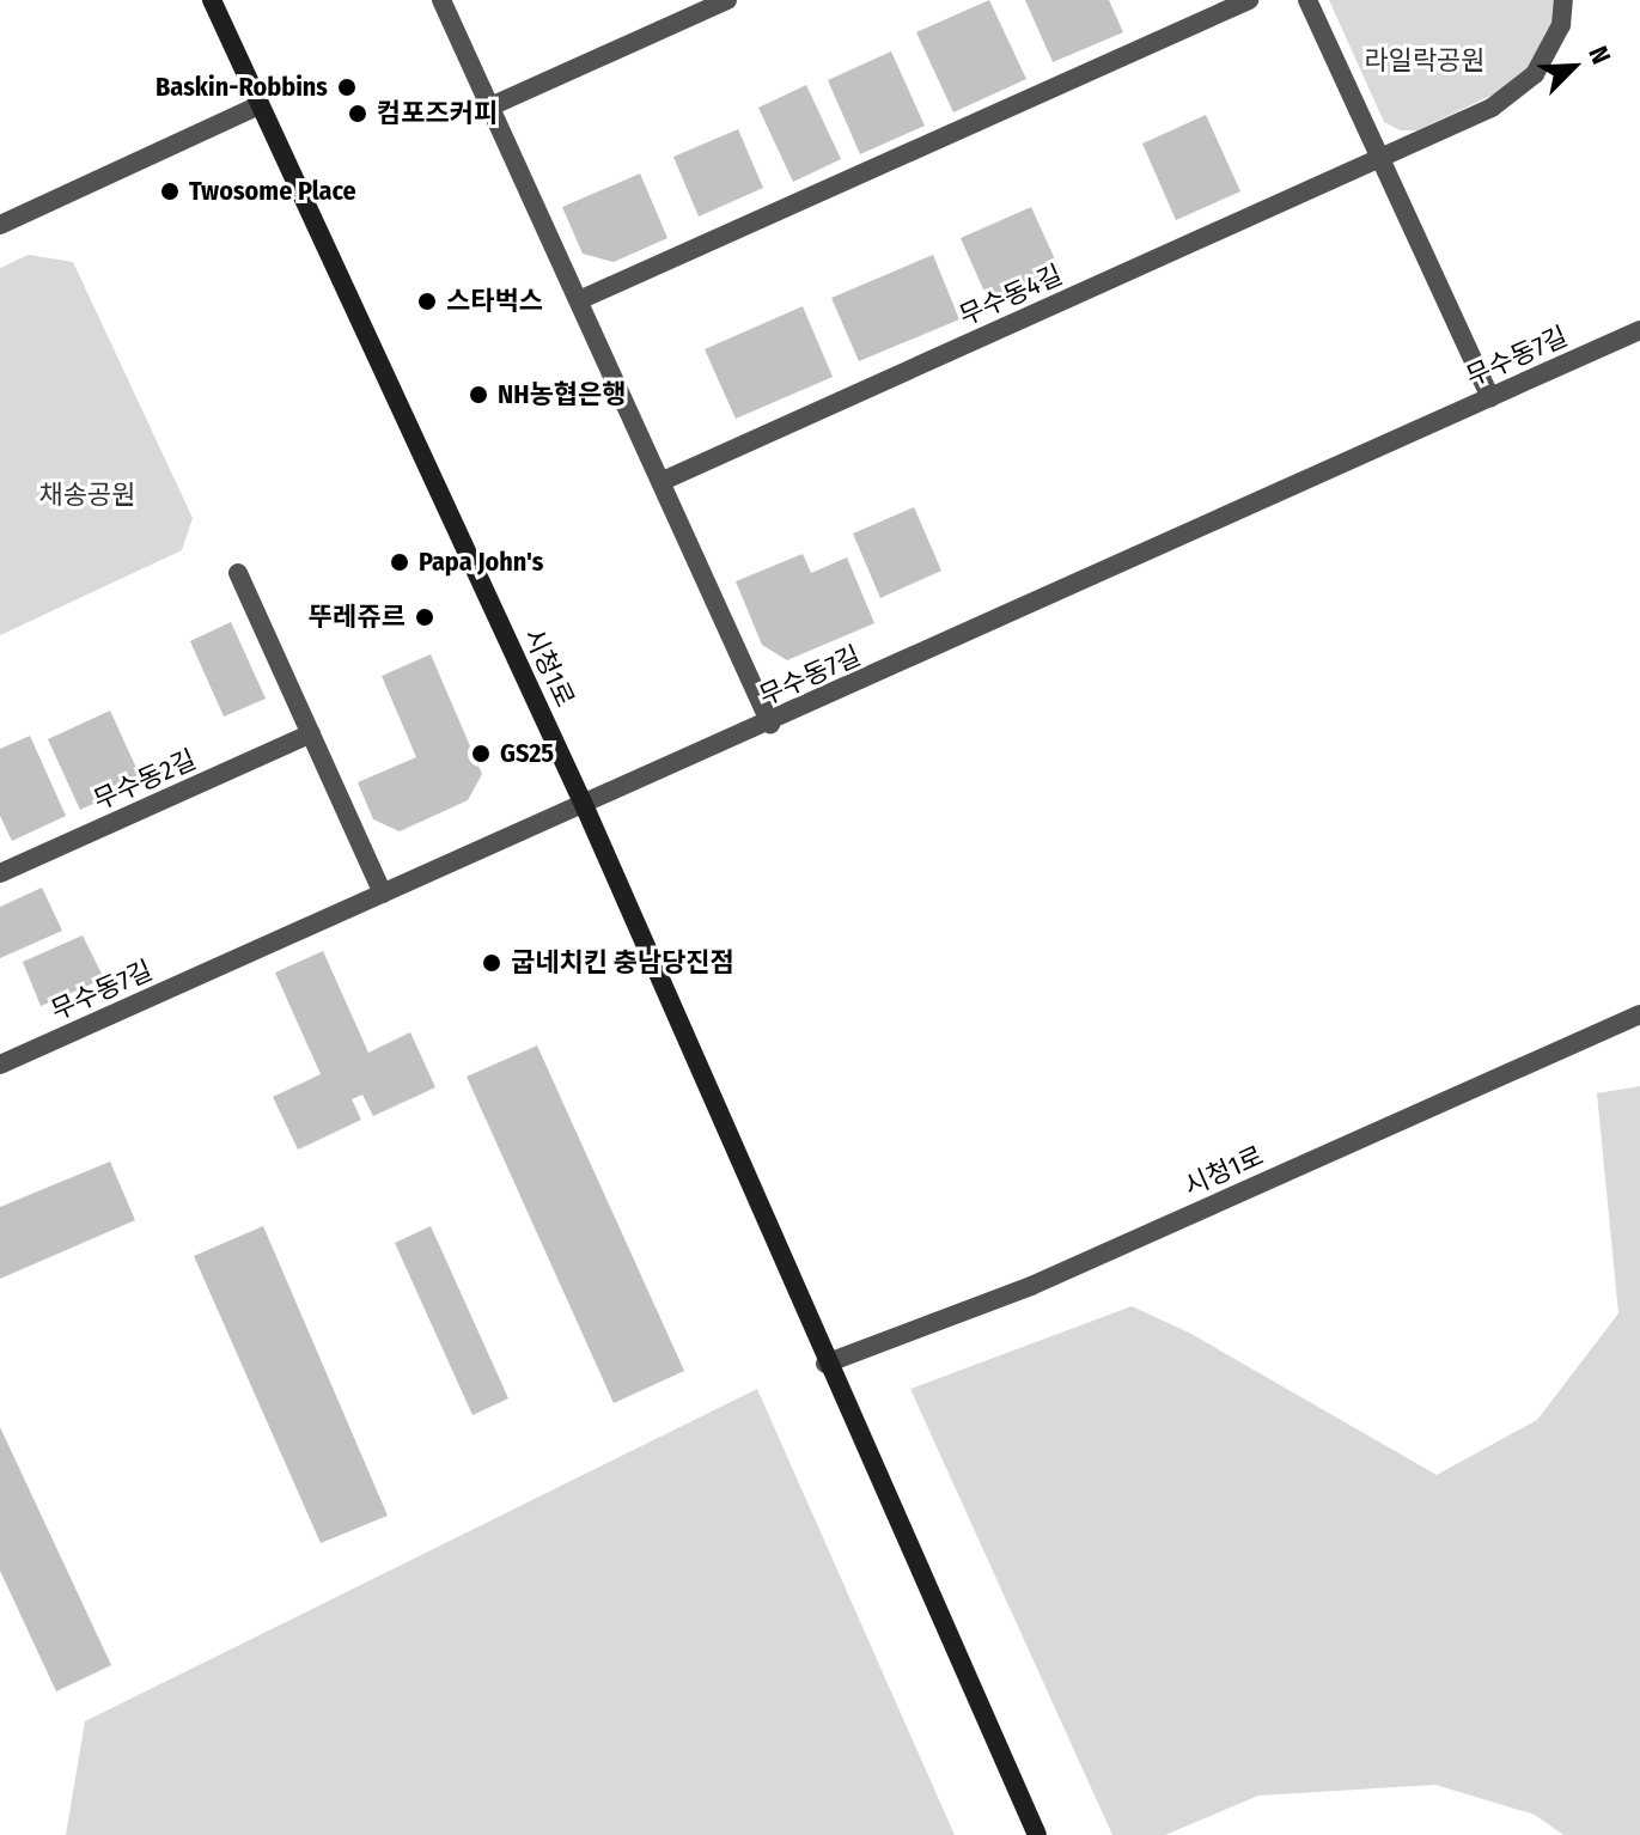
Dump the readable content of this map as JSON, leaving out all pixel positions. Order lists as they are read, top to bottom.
{
  "streets": {
    "street": [
      "무수동4길",
      "무수동7길",
      "시청1로",
      "무수동2길"
    ]
  },
  "crossings": [
    ["무수동7길", "시청1로"]
  ],
  "parks": ["라일락공원", "채송공원"],
  "places": [
    "Baskin-Robbins",
    "컴포즈커피",
    "Twosome Place",
    "스타벅스",
    "NH농협은행",
    "Papa John's",
    "뚜레쥬르",
    "GS25",
    "굽네치킨 충남당진점"
  ],
  "north": "top right"
}
